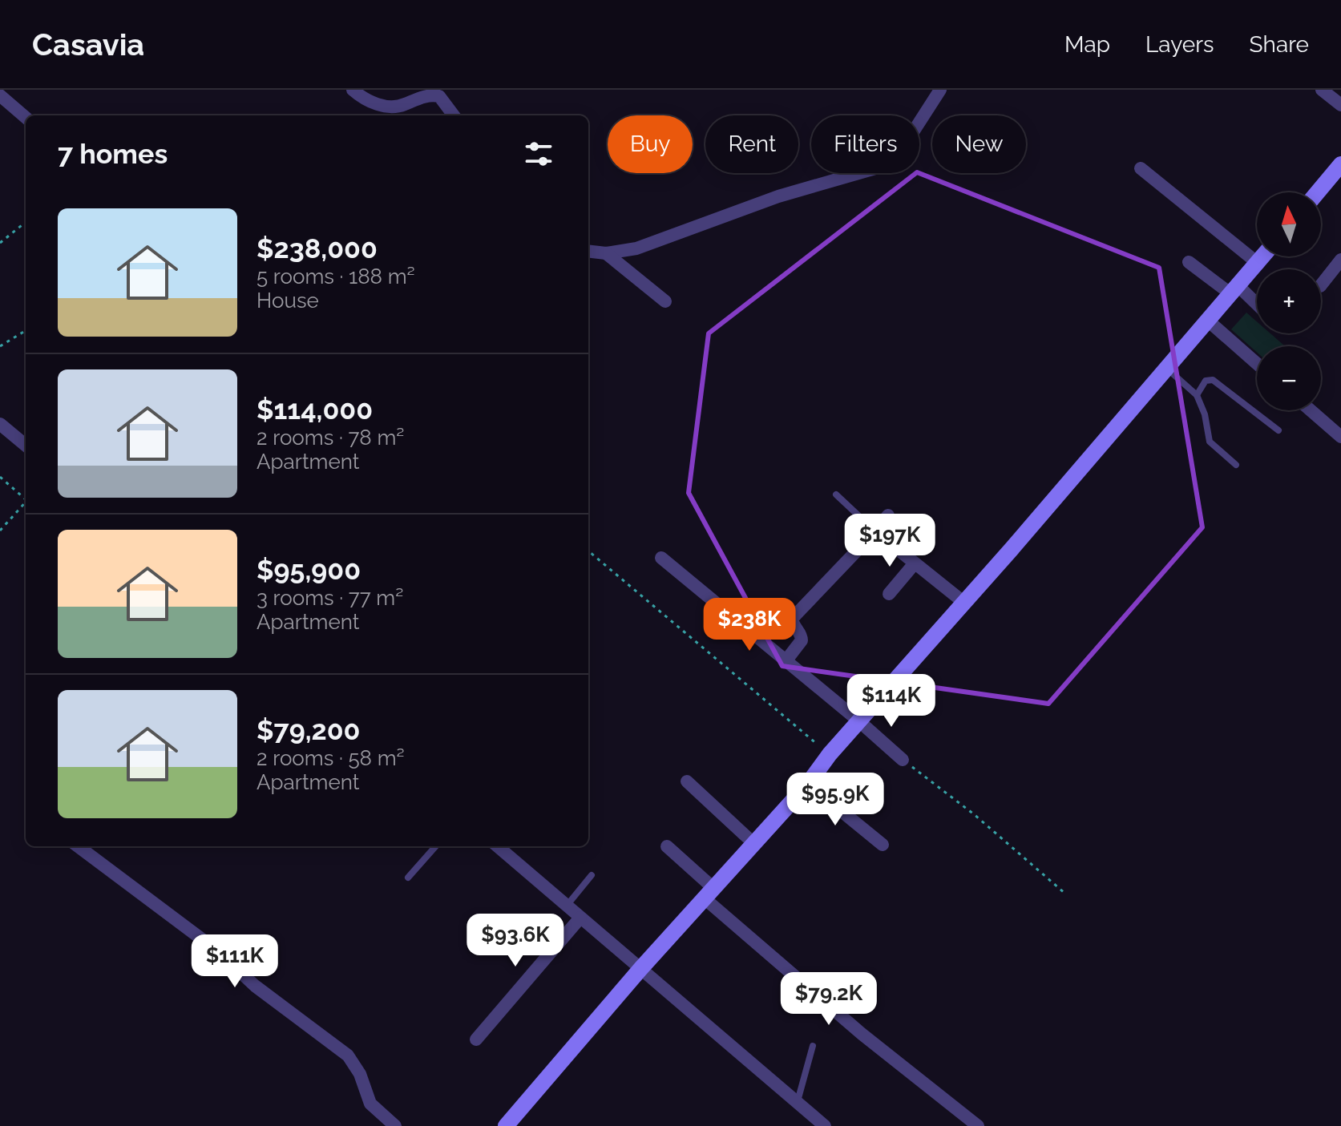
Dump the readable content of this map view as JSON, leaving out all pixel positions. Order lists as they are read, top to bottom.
{
  "north": "top",
  "page": {
    "header": "Casavia",
    "nav": ["Map", "Layers", "Share"],
    "chip": [
      "Buy",
      "Rent",
      "Filters",
      "New"
    ],
    "heading": "7 homes",
    "map_buttons": ["+", "−"],
    "list": [
      {
        "name": "$238,000",
        "note": "5 rooms · 188 m² · House"
      },
      {
        "name": "$114,000",
        "note": "2 rooms · 78 m² · Apartment"
      },
      {
        "name": "$95,900",
        "note": "3 rooms · 77 m² · Apartment"
      },
      {
        "name": "$79,200",
        "note": "2 rooms · 58 m² · Apartment"
      }
    ],
    "price": [
      "$197K",
      "$238K",
      "$114K",
      "$95.9K",
      "$93.6K",
      "$111K",
      "$79.2K"
    ]
  }
}
